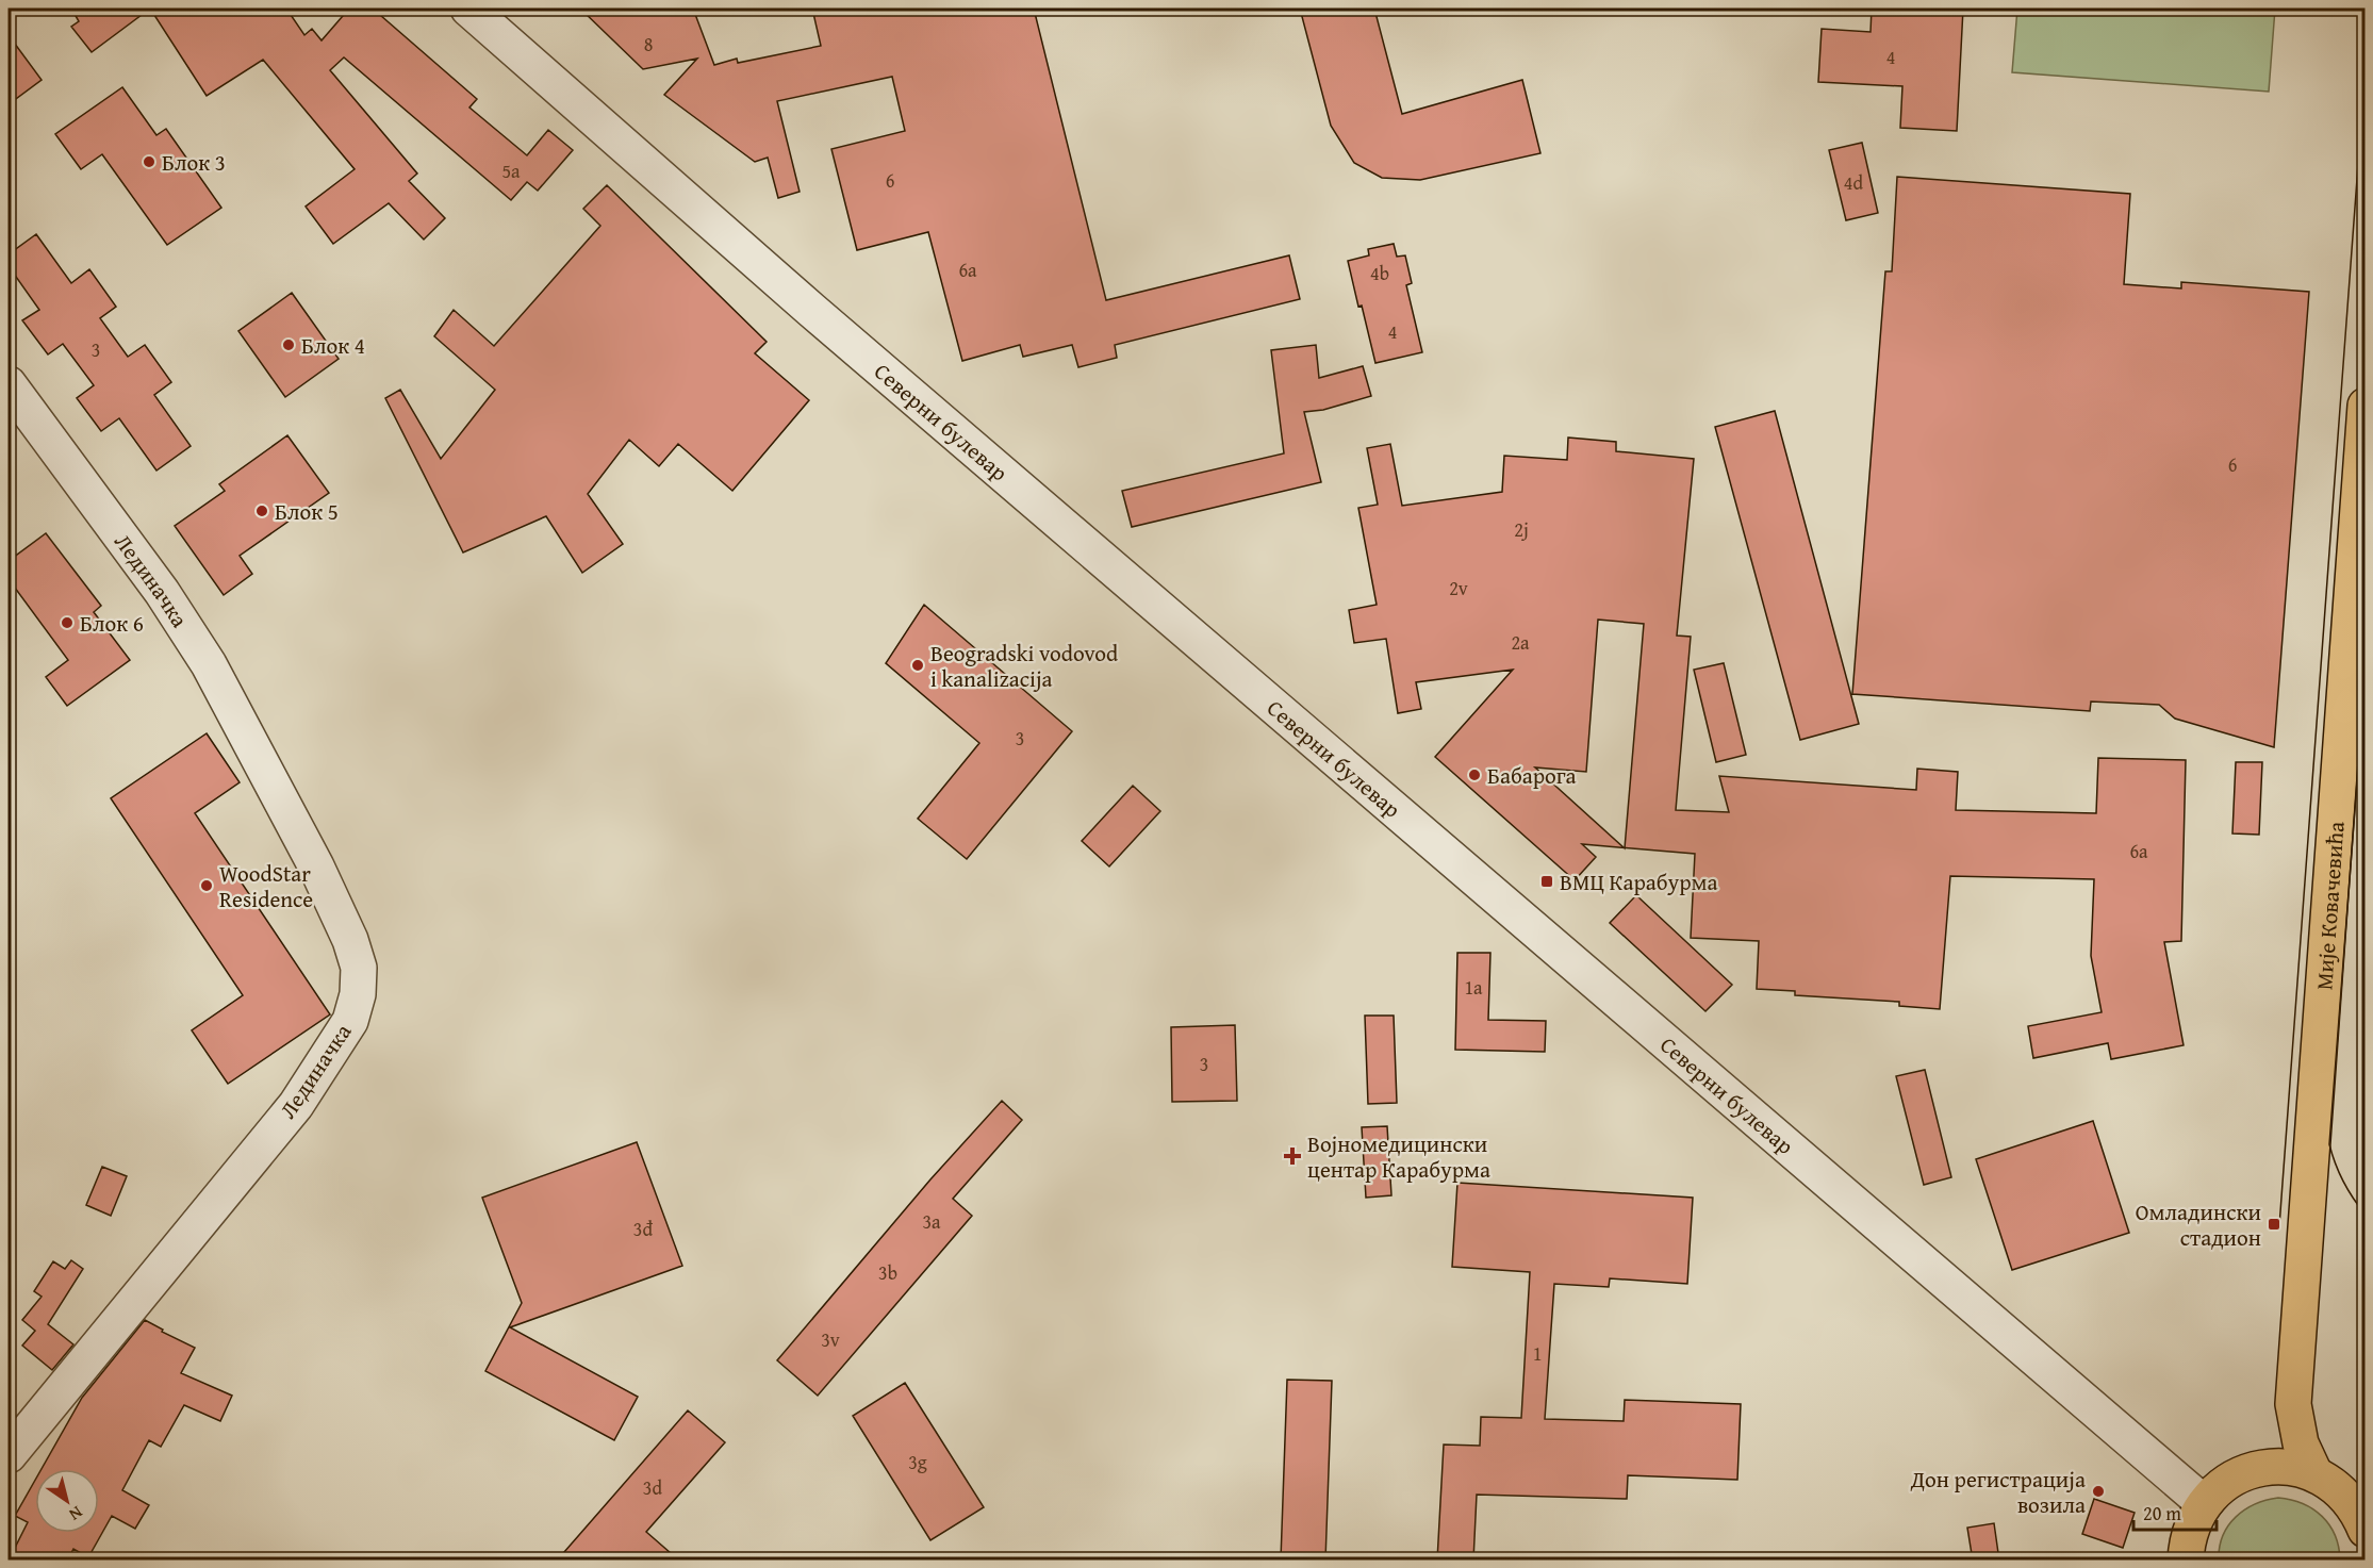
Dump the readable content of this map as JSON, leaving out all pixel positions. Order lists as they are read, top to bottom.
{
  "streets": {
    "main road": ["Мије Ковачевића"],
    "street": ["Северни булевар", "Лединачка"]
  },
  "crossings": [
    ["Северни булевар", "Мије Ковачевића"]
  ],
  "places": {
    "other": [
      "Блок 3",
      "Блок 4",
      "Блок 5",
      "Блок 6",
      "Beogradski vodovod i kanalizacija",
      "Бабарога",
      "WoodStar Residence",
      "Дон регистрација возила"
    ],
    "transit": ["ВМЦ Карабурма", "Омладински стадион"],
    "health": ["Војномедицински центар Карабурма"]
  },
  "house_numbers": [
    "8",
    "4",
    "5a",
    "6",
    "4d",
    "6a",
    "4b",
    "4",
    "3",
    "6",
    "2j",
    "2v",
    "2a",
    "3",
    "6a",
    "1a",
    "3",
    "3a",
    "3đ",
    "3b",
    "3v",
    "1",
    "3g",
    "3d"
  ],
  "scale_bar": "20 m",
  "north": "bottom right"
}
